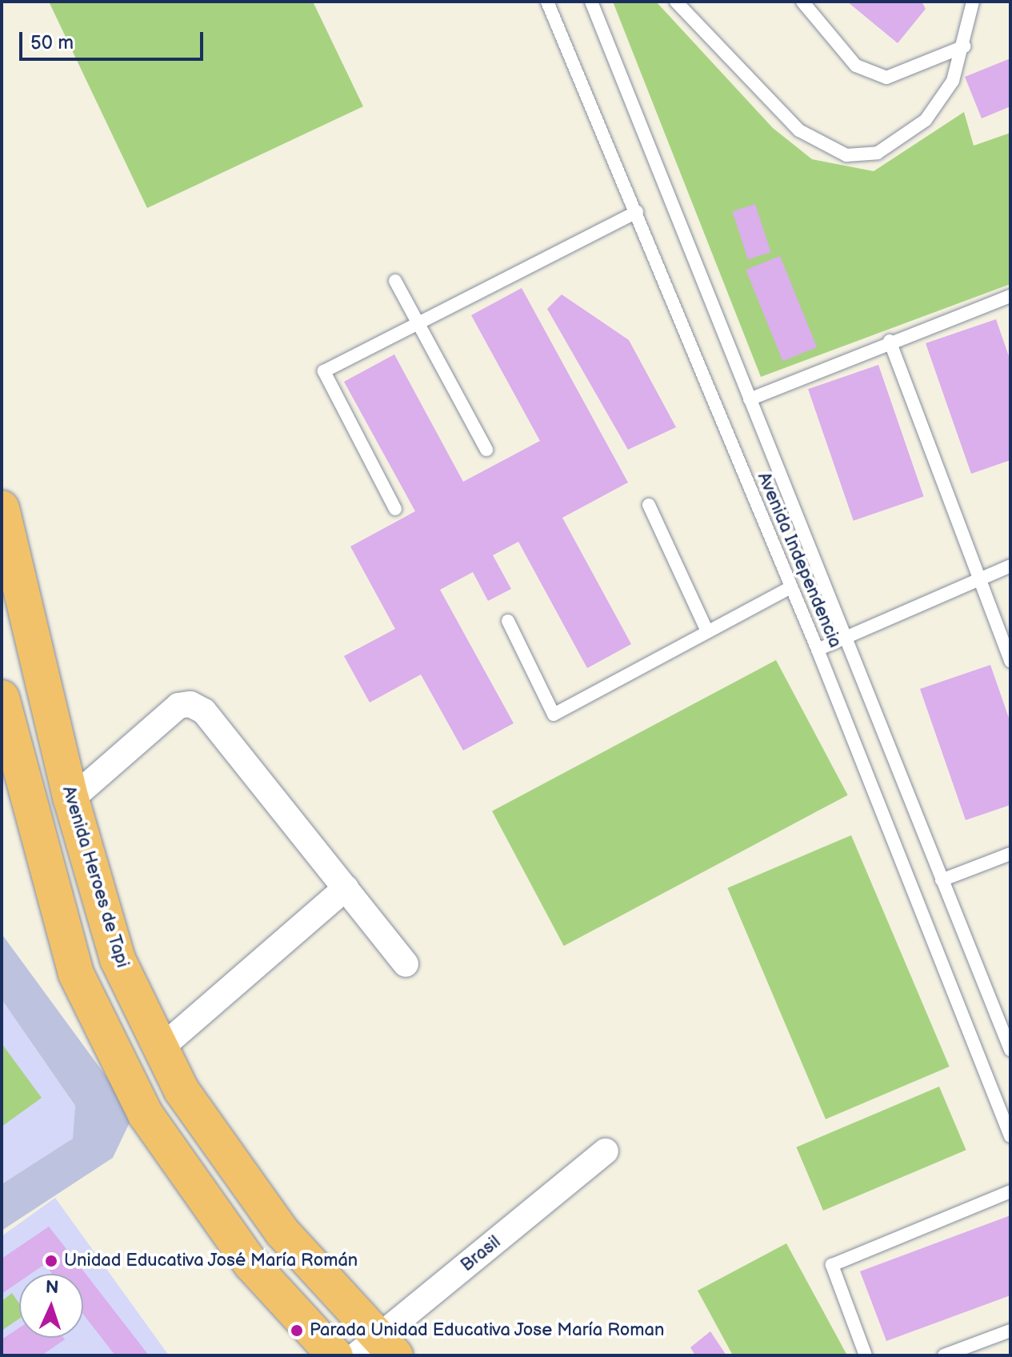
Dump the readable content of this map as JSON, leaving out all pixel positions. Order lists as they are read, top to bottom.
{
  "streets": {
    "main road": ["Avenida Heroes de Tapi"],
    "street": ["Brasil"],
    "lane": ["Avenida Independencia"]
  },
  "crossings": [
    ["Avenida Heroes de Tapi", "Brasil"]
  ],
  "places": ["Unidad Educativa José María Román", "Parada Unidad Educativa Jose María Roman"],
  "scale_bar": "50 m",
  "north": "top"
}
